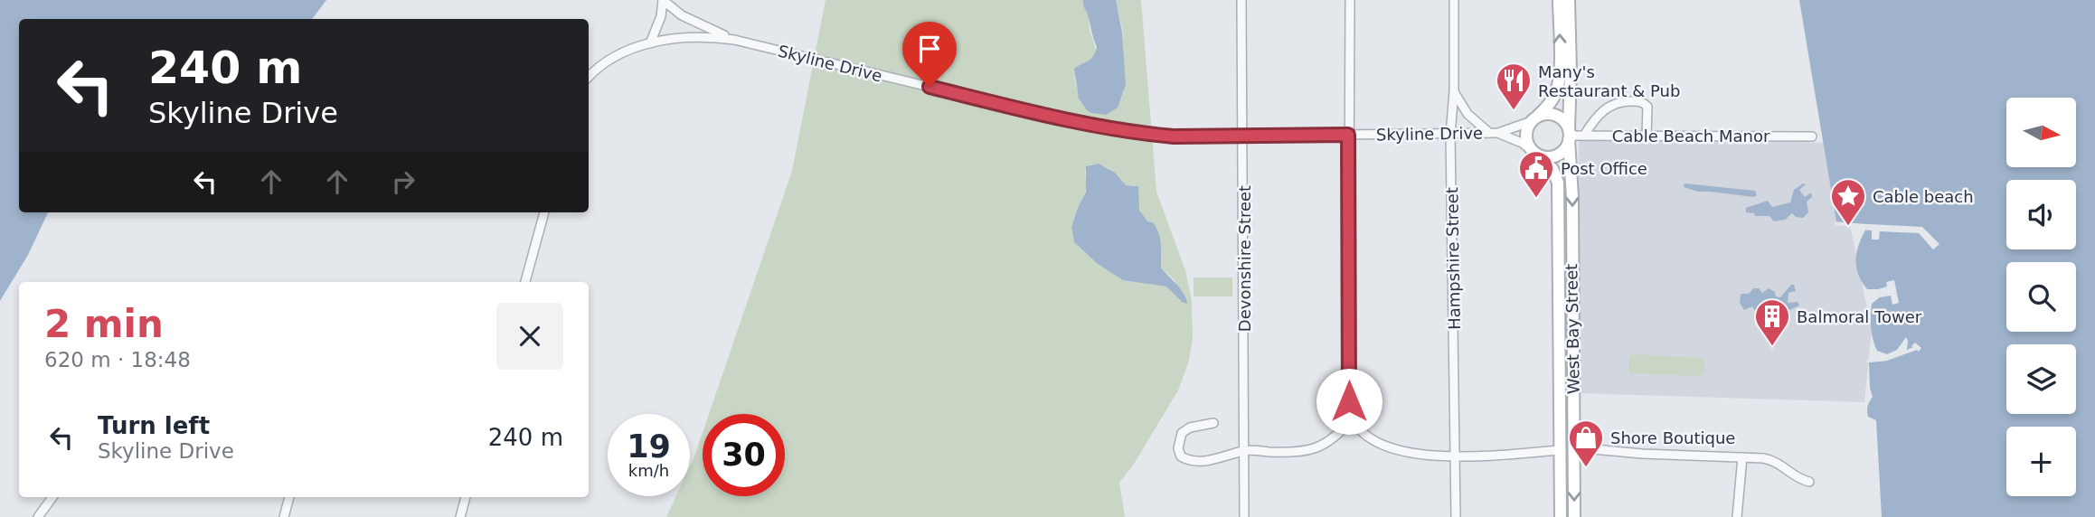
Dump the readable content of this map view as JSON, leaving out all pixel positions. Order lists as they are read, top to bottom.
{
  "streets": {
    "main road": ["West Bay Street"],
    "street": [
      "Skyline Drive",
      "Cable Beach Manor",
      "Devonshire Street",
      "Hampshire Street"
    ]
  },
  "crossings": [
    ["Skyline Drive", "Cable Beach Manor"],
    ["Skyline Drive", "Devonshire Street"],
    ["Skyline Drive", "Hampshire Street"],
    ["Skyline Drive", "West Bay Street"],
    ["Cable Beach Manor", "West Bay Street"]
  ],
  "places": {
    "restaurant": ["Many's Restaurant & Pub"],
    "public building": ["Post Office"],
    "place": ["Cable beach"],
    "building": ["Balmoral Tower"],
    "shop": ["Shore Boutique"]
  },
  "north": "right",
  "page": {
    "turn": ["240 m", "Skyline Drive"],
    "map_buttons": "+",
    "heading": ["2 min", "620 m · 18:48"],
    "list": [
      {
        "name": "Turn left",
        "note": "Skyline Drive",
        "value": "240 m"
      }
    ],
    "speed": "19 km/h",
    "limit": "30"
  }
}
